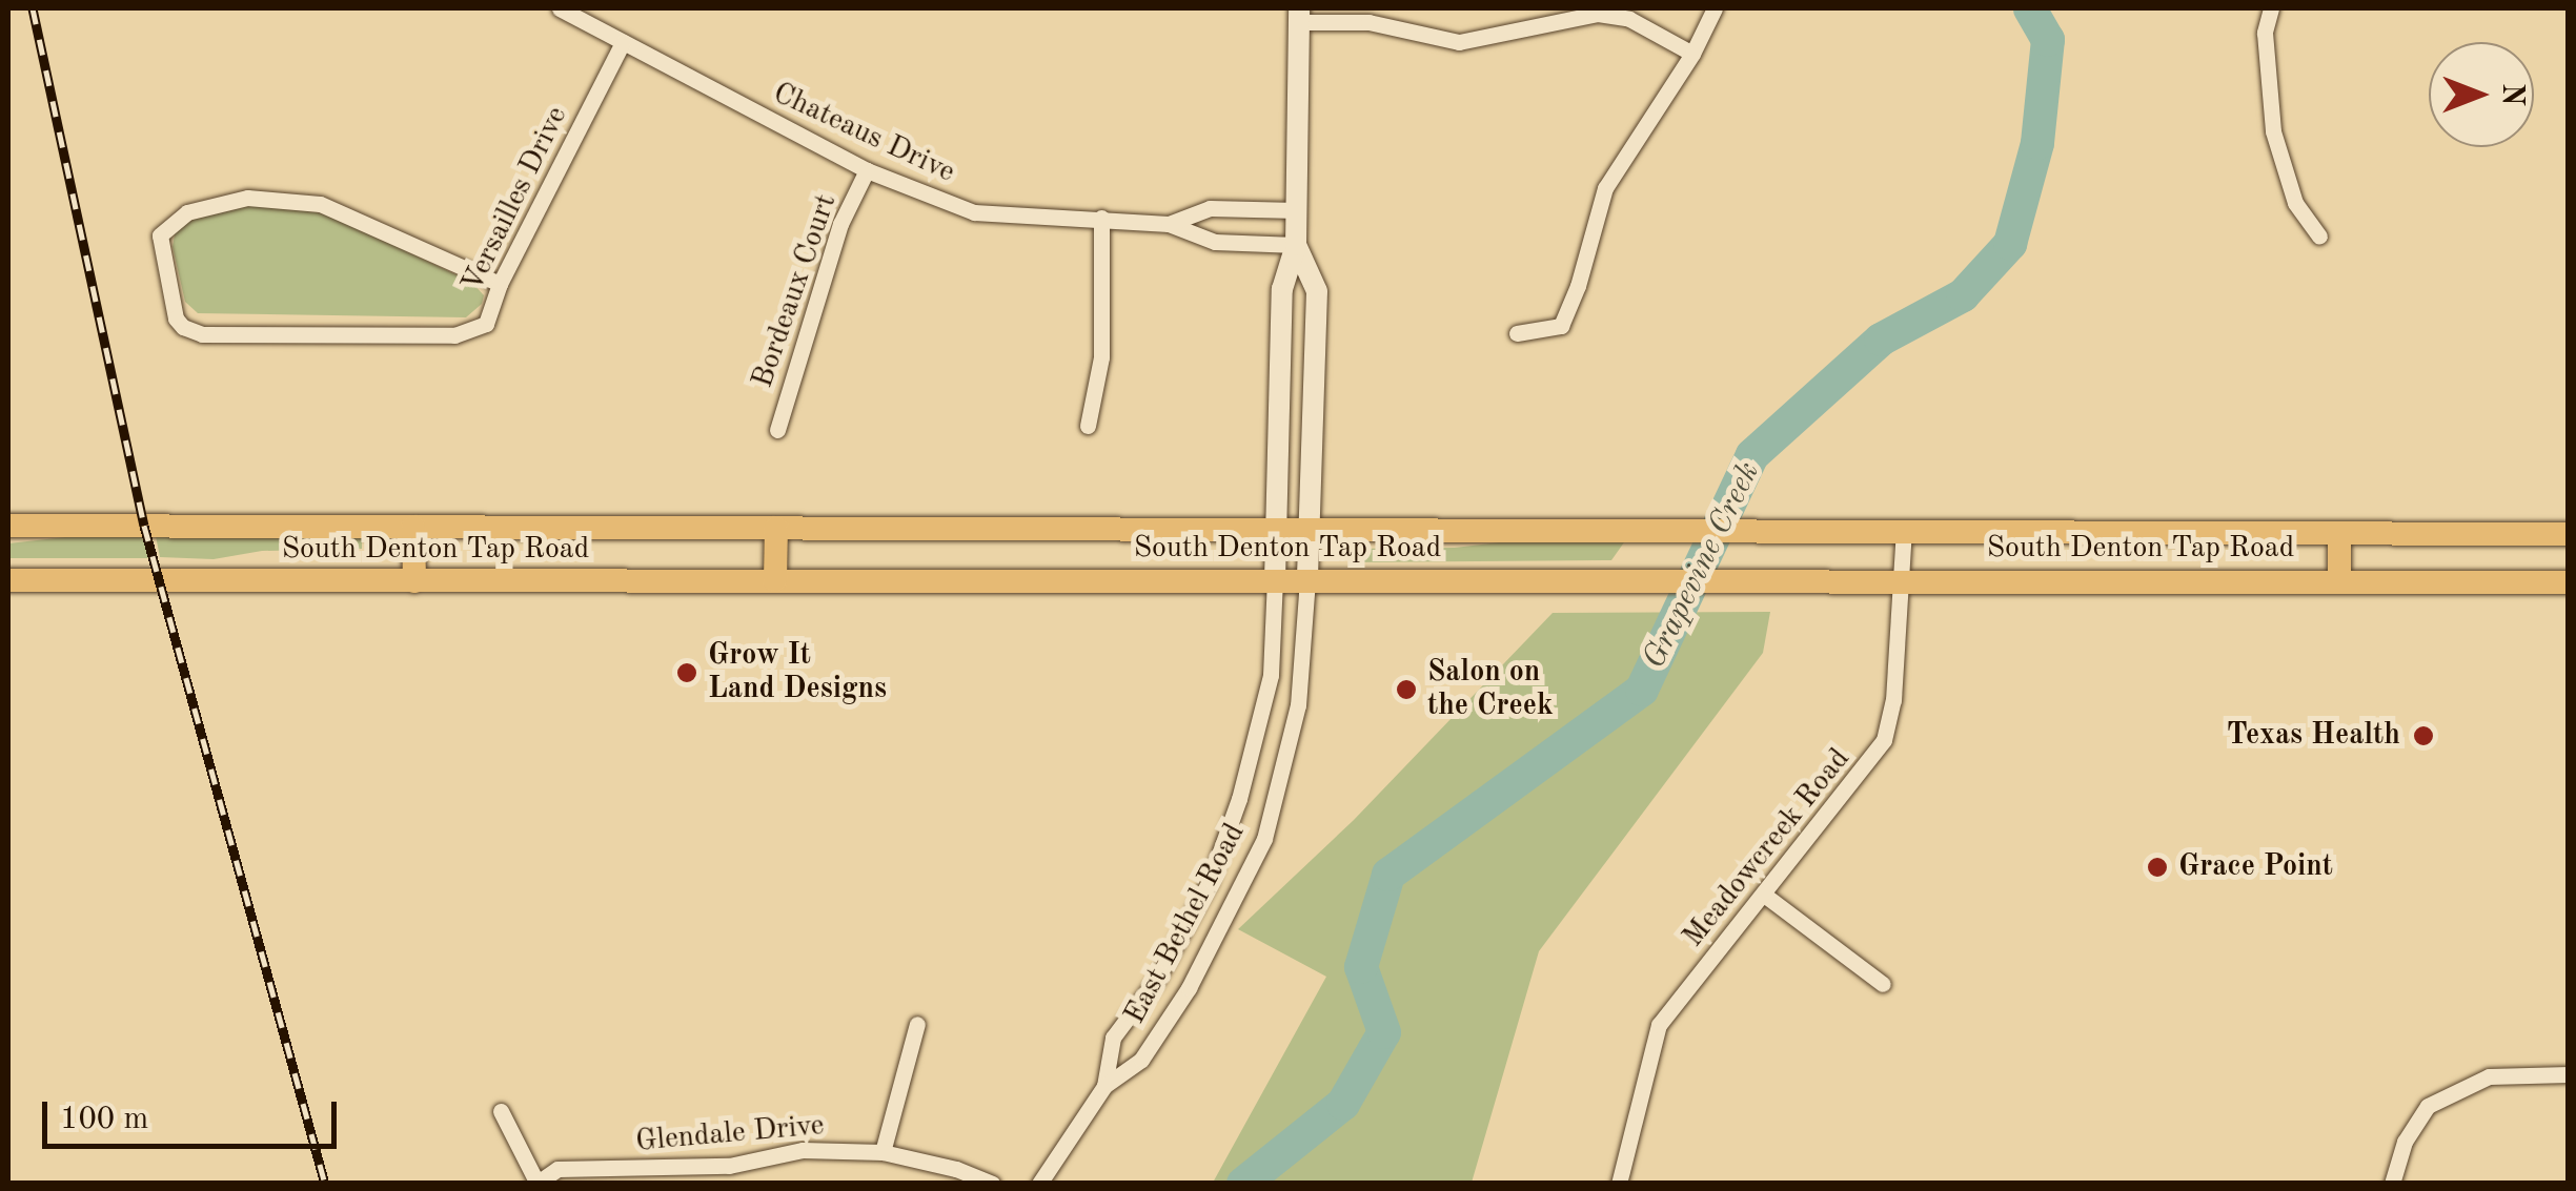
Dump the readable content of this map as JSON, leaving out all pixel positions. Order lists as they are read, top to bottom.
{
  "streets": {
    "main road": ["South Denton Tap Road"],
    "street": [
      "Chateaus Drive",
      "Versailles Drive",
      "Bordeaux Court",
      "Meadowcreek Road",
      "East Bethel Road",
      "Glendale Drive"
    ]
  },
  "crossings": [
    ["Chateaus Drive", "Versailles Drive"],
    ["Chateaus Drive", "Bordeaux Court"],
    ["South Denton Tap Road", "Meadowcreek Road"],
    ["South Denton Tap Road", "East Bethel Road"]
  ],
  "water": ["Grapevine Creek"],
  "places": [
    "Grow It Land Designs",
    "Salon on the Creek",
    "Texas Health",
    "Grace Point"
  ],
  "scale_bar": "100 m",
  "north": "right"
}
